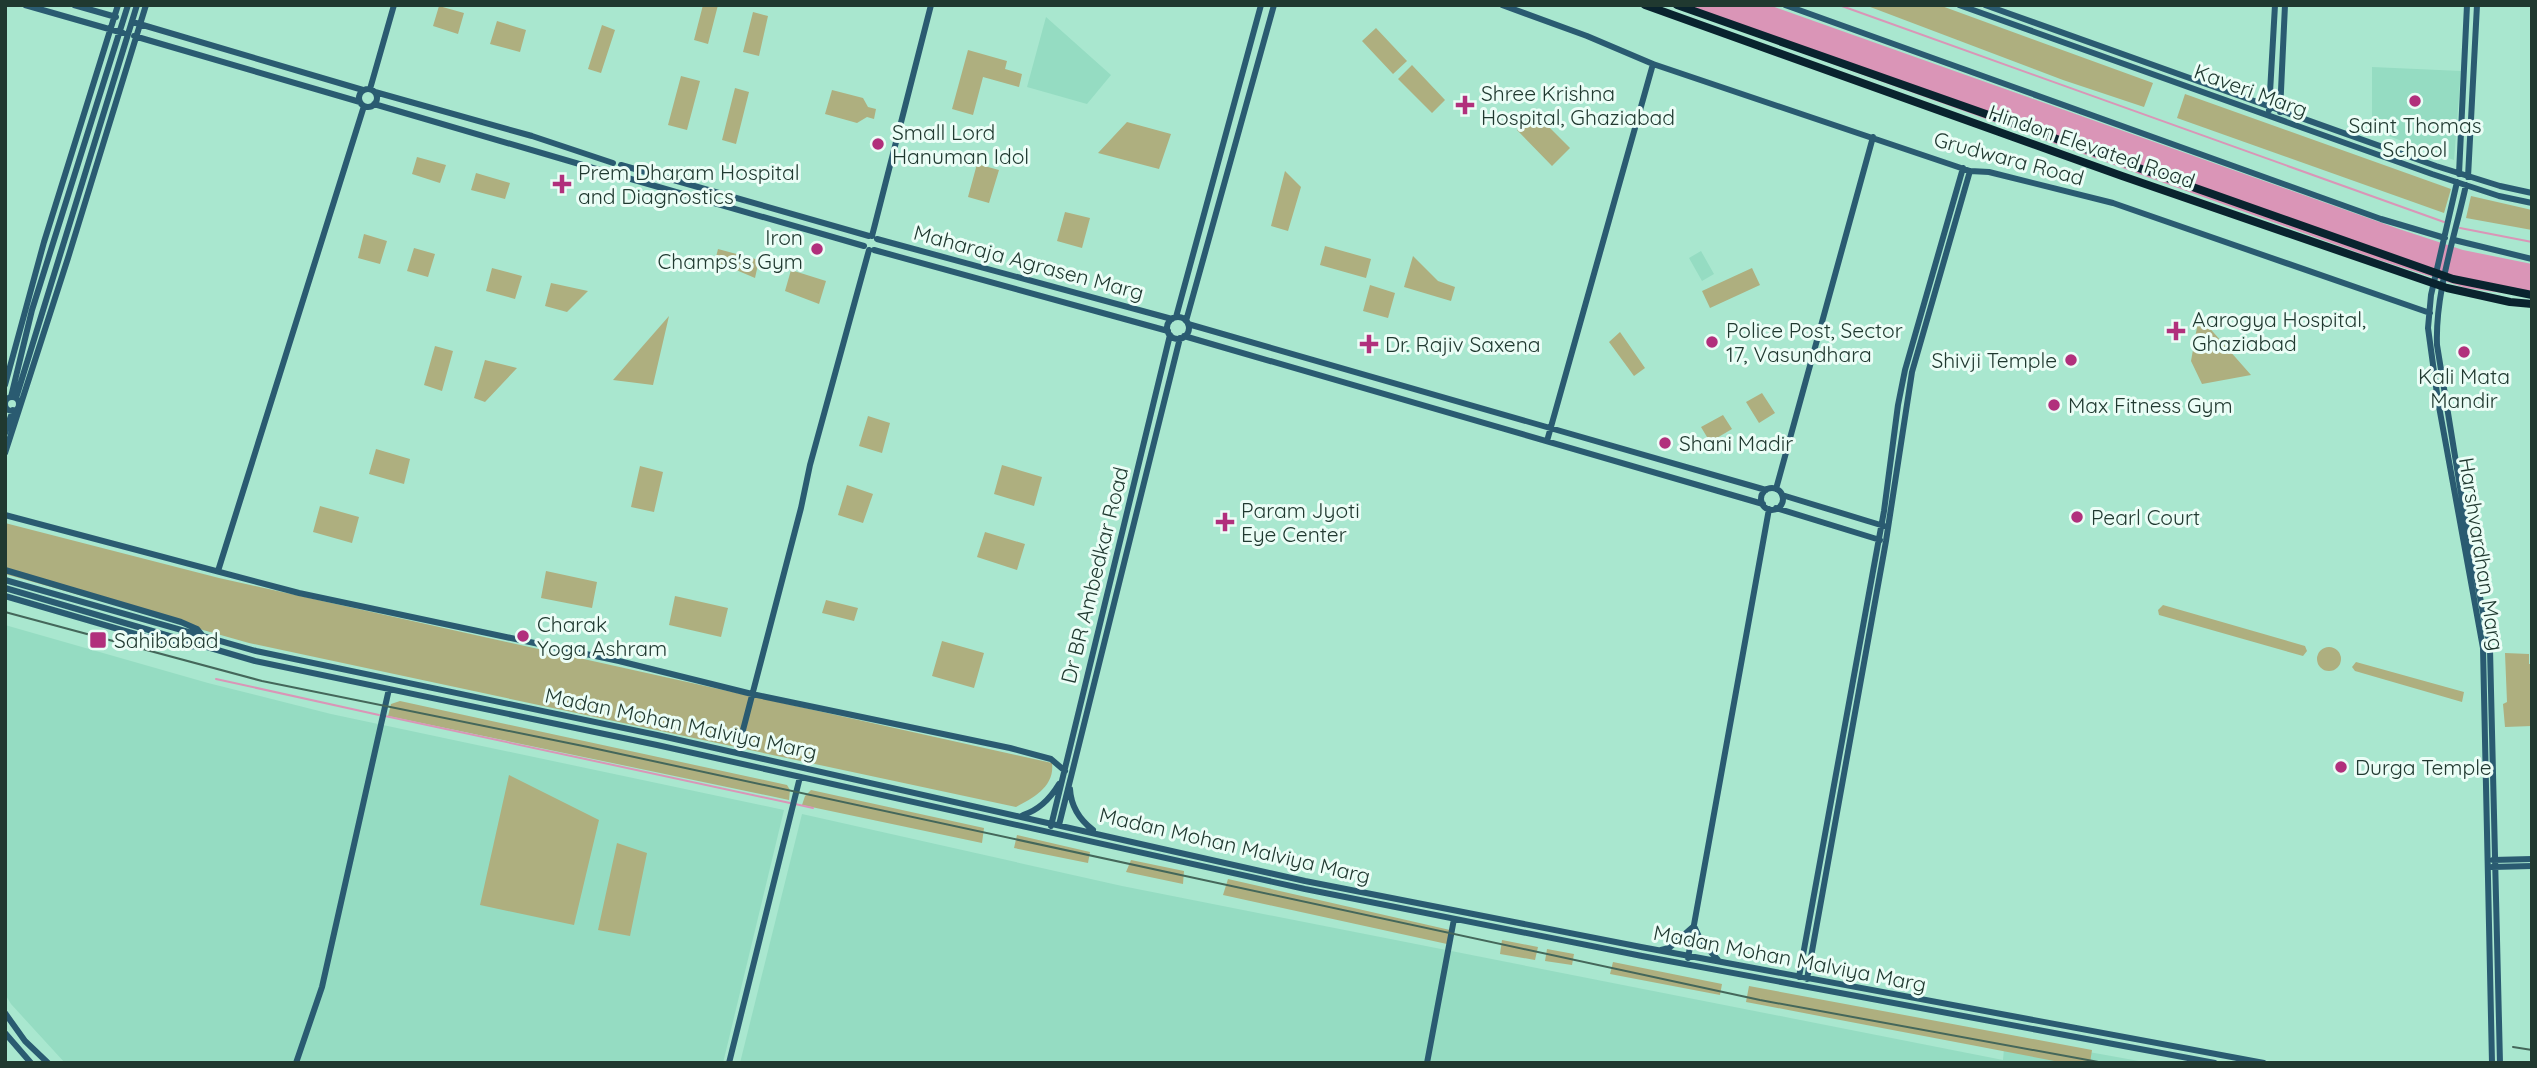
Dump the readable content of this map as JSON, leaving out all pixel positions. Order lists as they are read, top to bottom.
{
  "streets": {
    "highway": ["Hindon Elevated Road"],
    "street": [
      "Kaveri Marg",
      "Grudwara Road",
      "Maharaja Agrasen Marg",
      "Harshvardhan Marg",
      "Dr BR Ambedkar Road",
      "Madan Mohan Malviya Marg"
    ]
  },
  "crossings": [
    ["Kaveri Marg", "Harshvardhan Marg"],
    ["Grudwara Road", "Harshvardhan Marg"],
    ["Maharaja Agrasen Marg", "Dr BR Ambedkar Road"],
    ["Dr BR Ambedkar Road", "Madan Mohan Malviya Marg"]
  ],
  "places": {
    "other": [
      "Saint Thomas School",
      "Small Lord Hanuman Idol",
      "Iron Champs's Gym",
      "Police Post, Sector 17, Vasundhara",
      "Kali Mata Mandir",
      "Shivji Temple",
      "Max Fitness Gym",
      "Shani Madir",
      "Pearl Court",
      "Charak Yoga Ashram",
      "Durga Temple"
    ],
    "health": [
      "Shree Krishna Hospital, Ghaziabad",
      "Prem Dharam Hospital and Diagnostics",
      "Aarogya Hospital, Ghaziabad",
      "Dr. Rajiv Saxena",
      "Param Jyoti Eye Center"
    ],
    "transit": ["Sahibabad"]
  }
}
